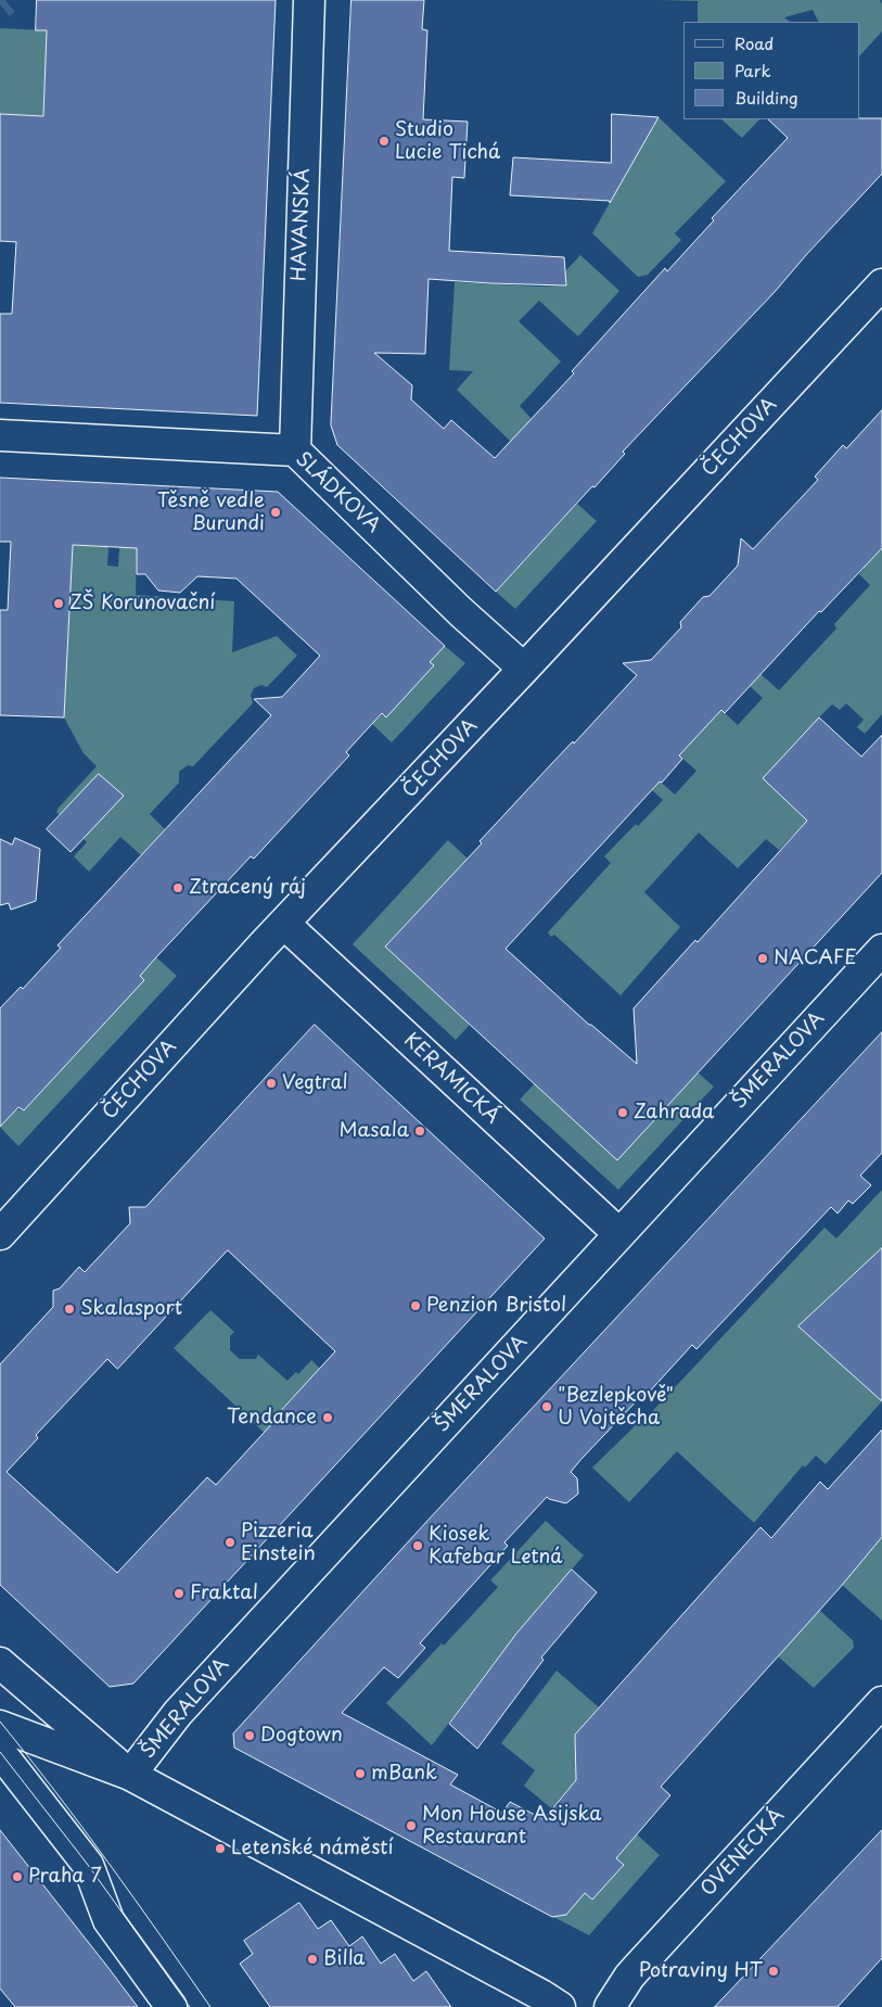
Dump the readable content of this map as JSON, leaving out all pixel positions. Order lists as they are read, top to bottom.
{
  "streets": {
    "street": [
      "HAVANSKÁ",
      "ČECHOVA",
      "SLÁDKOVA",
      "ŠMERALOVA",
      "KERAMICKÁ",
      "OVENECKÁ"
    ]
  },
  "crossings": [
    ["HAVANSKÁ", "SLÁDKOVA"],
    ["ČECHOVA", "SLÁDKOVA"],
    ["ČECHOVA", "KERAMICKÁ"],
    ["ŠMERALOVA", "KERAMICKÁ"]
  ],
  "places": [
    "Studio Lucie Tichá",
    "Těsně vedle Burundi",
    "ZŠ Korunovační",
    "Ztracený ráj",
    "NACAFE",
    "Vegtral",
    "Zahrada",
    "Masala",
    "Penzion Bristol",
    "Skalasport",
    "\"Bezlepkově\" U Vojtěcha",
    "Tendance",
    "Pizzeria Einstein",
    "Kiosek Kafebar Letná",
    "Fraktal",
    "Dogtown",
    "mBank",
    "Mon House Asijska Restaurant",
    "Letenské náměstí",
    "Praha 7",
    "Billa",
    "Potraviny HT"
  ],
  "legend": ["Road", "Park", "Building"]
}
